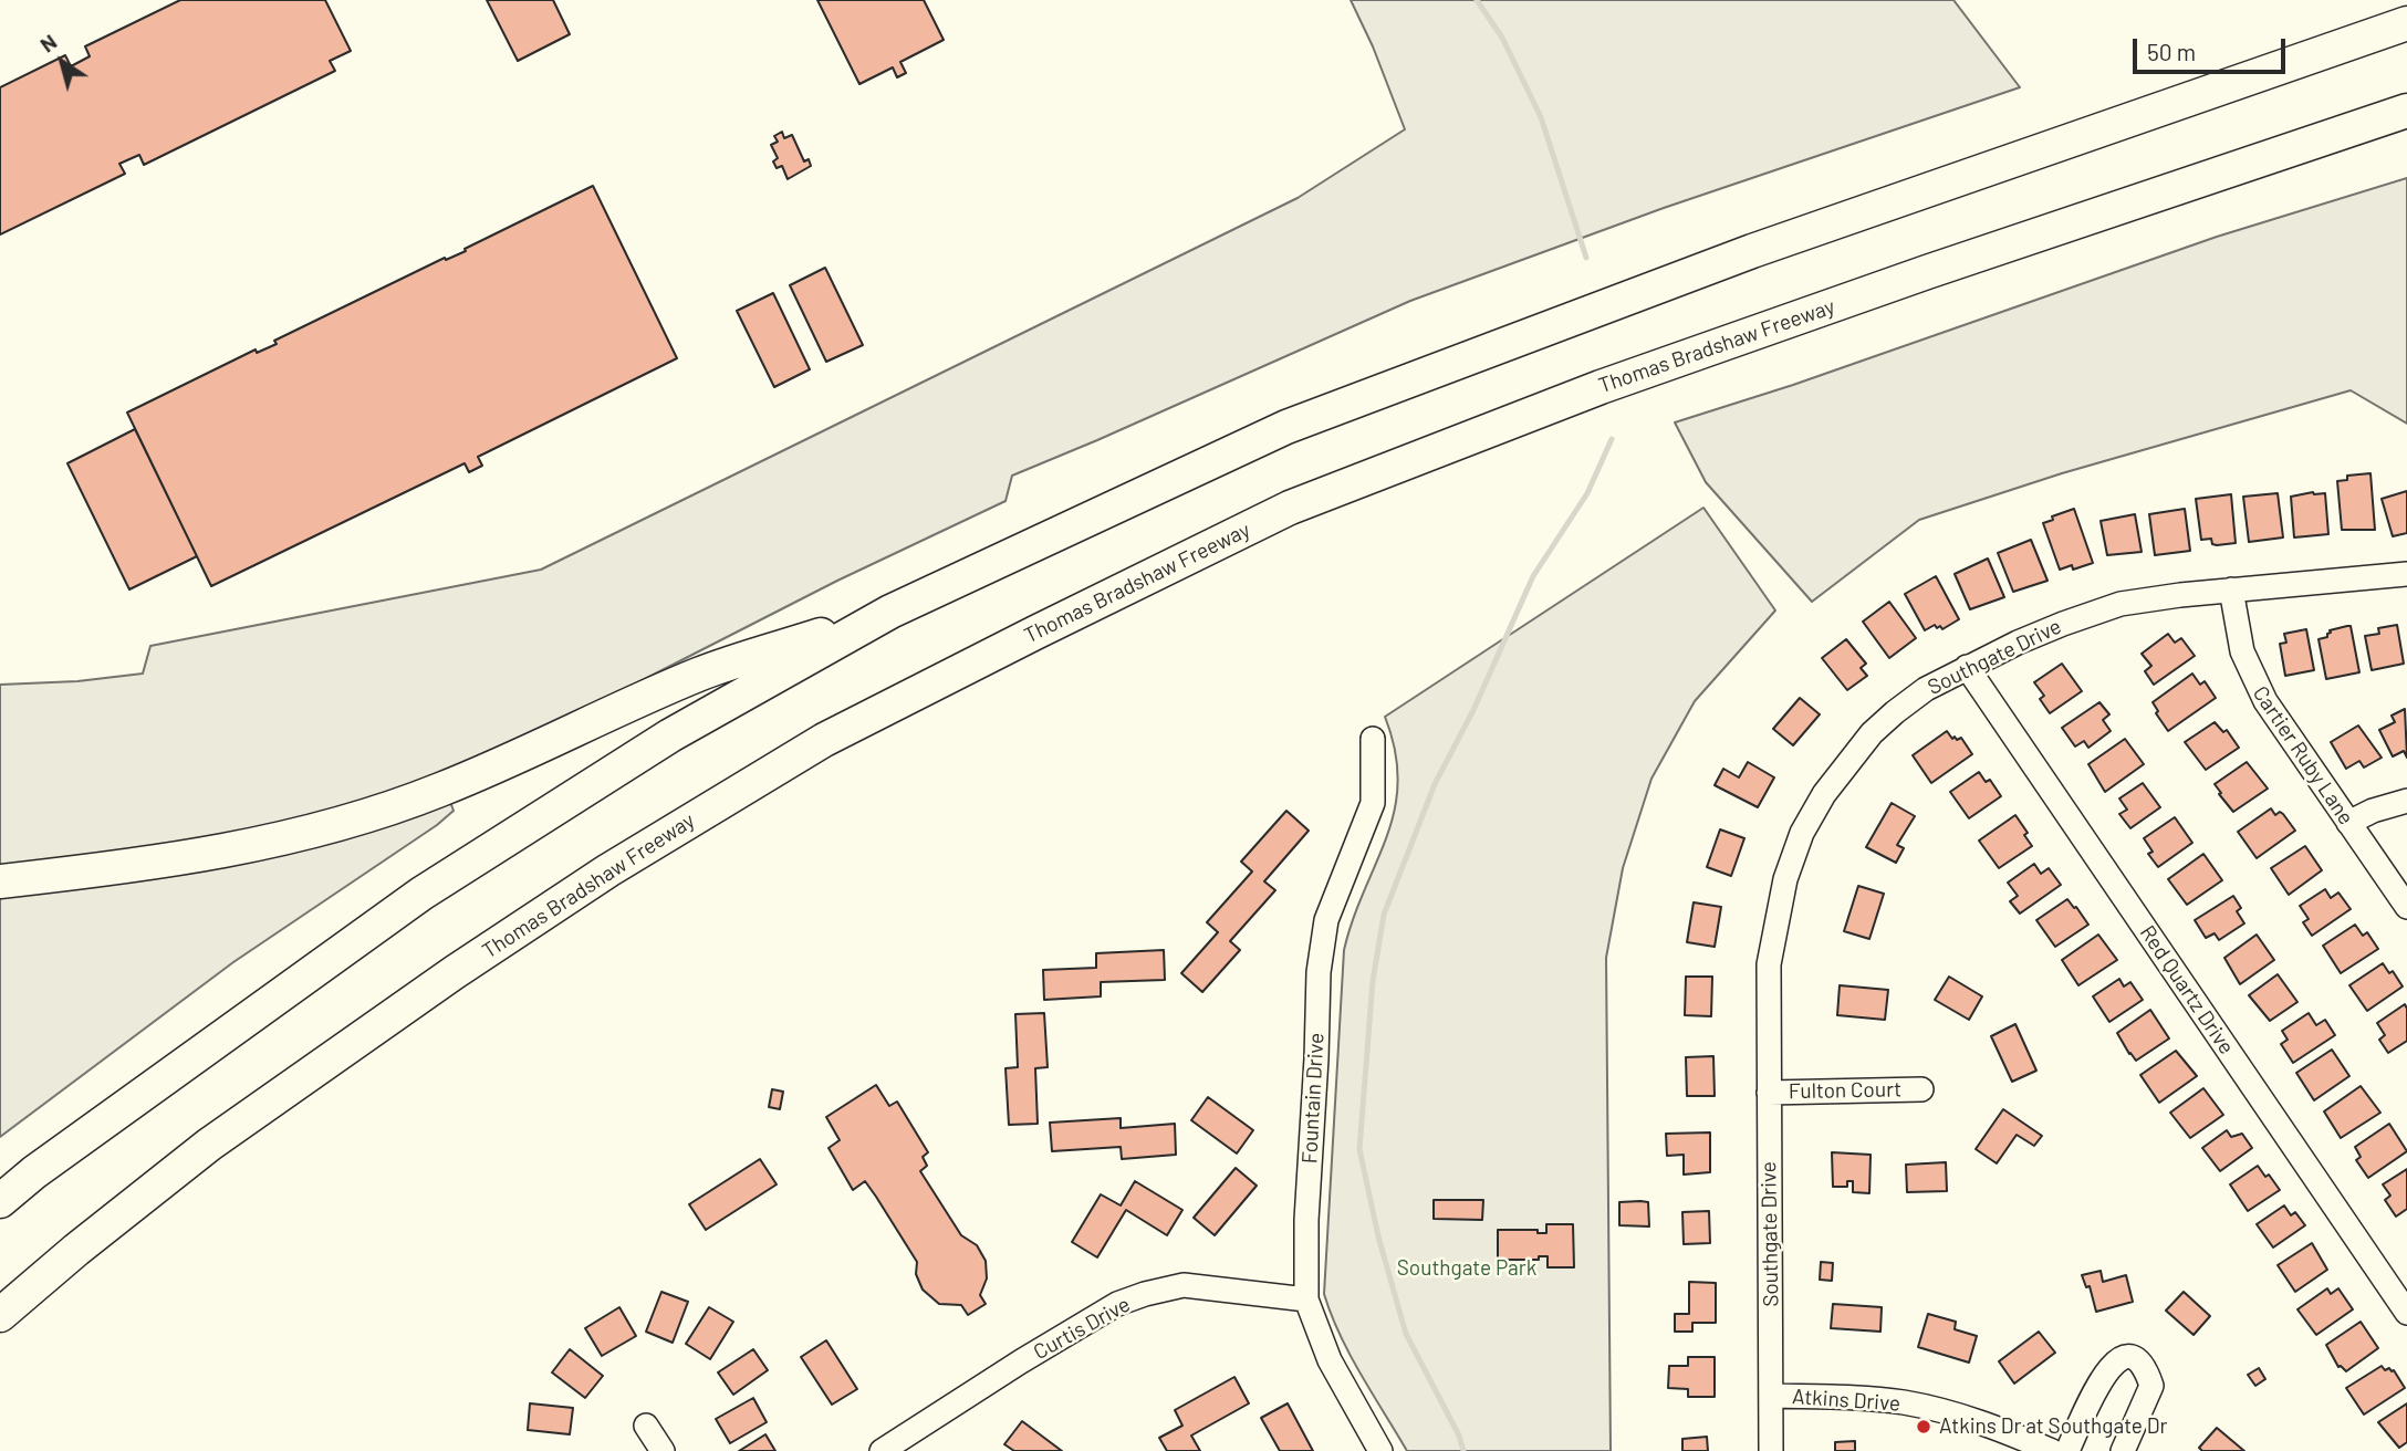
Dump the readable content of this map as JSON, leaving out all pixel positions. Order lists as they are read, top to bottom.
{
  "streets": {
    "highway": ["Thomas Bradshaw Freeway"],
    "street": [
      "Southgate Drive",
      "Cartier Ruby Lane",
      "Red Quartz Drive",
      "Fulton Court",
      "Fountain Drive",
      "Curtis Drive",
      "Atkins Drive"
    ]
  },
  "crossings": [
    ["Southgate Drive", "Cartier Ruby Lane"],
    ["Southgate Drive", "Red Quartz Drive"],
    ["Southgate Drive", "Fulton Court"],
    ["Southgate Drive", "Atkins Drive"],
    ["Fountain Drive", "Curtis Drive"]
  ],
  "parks": ["Southgate Park"],
  "places": ["Atkins Dr at Southgate Dr"],
  "scale_bar": "50 m",
  "north": "top left"
}
